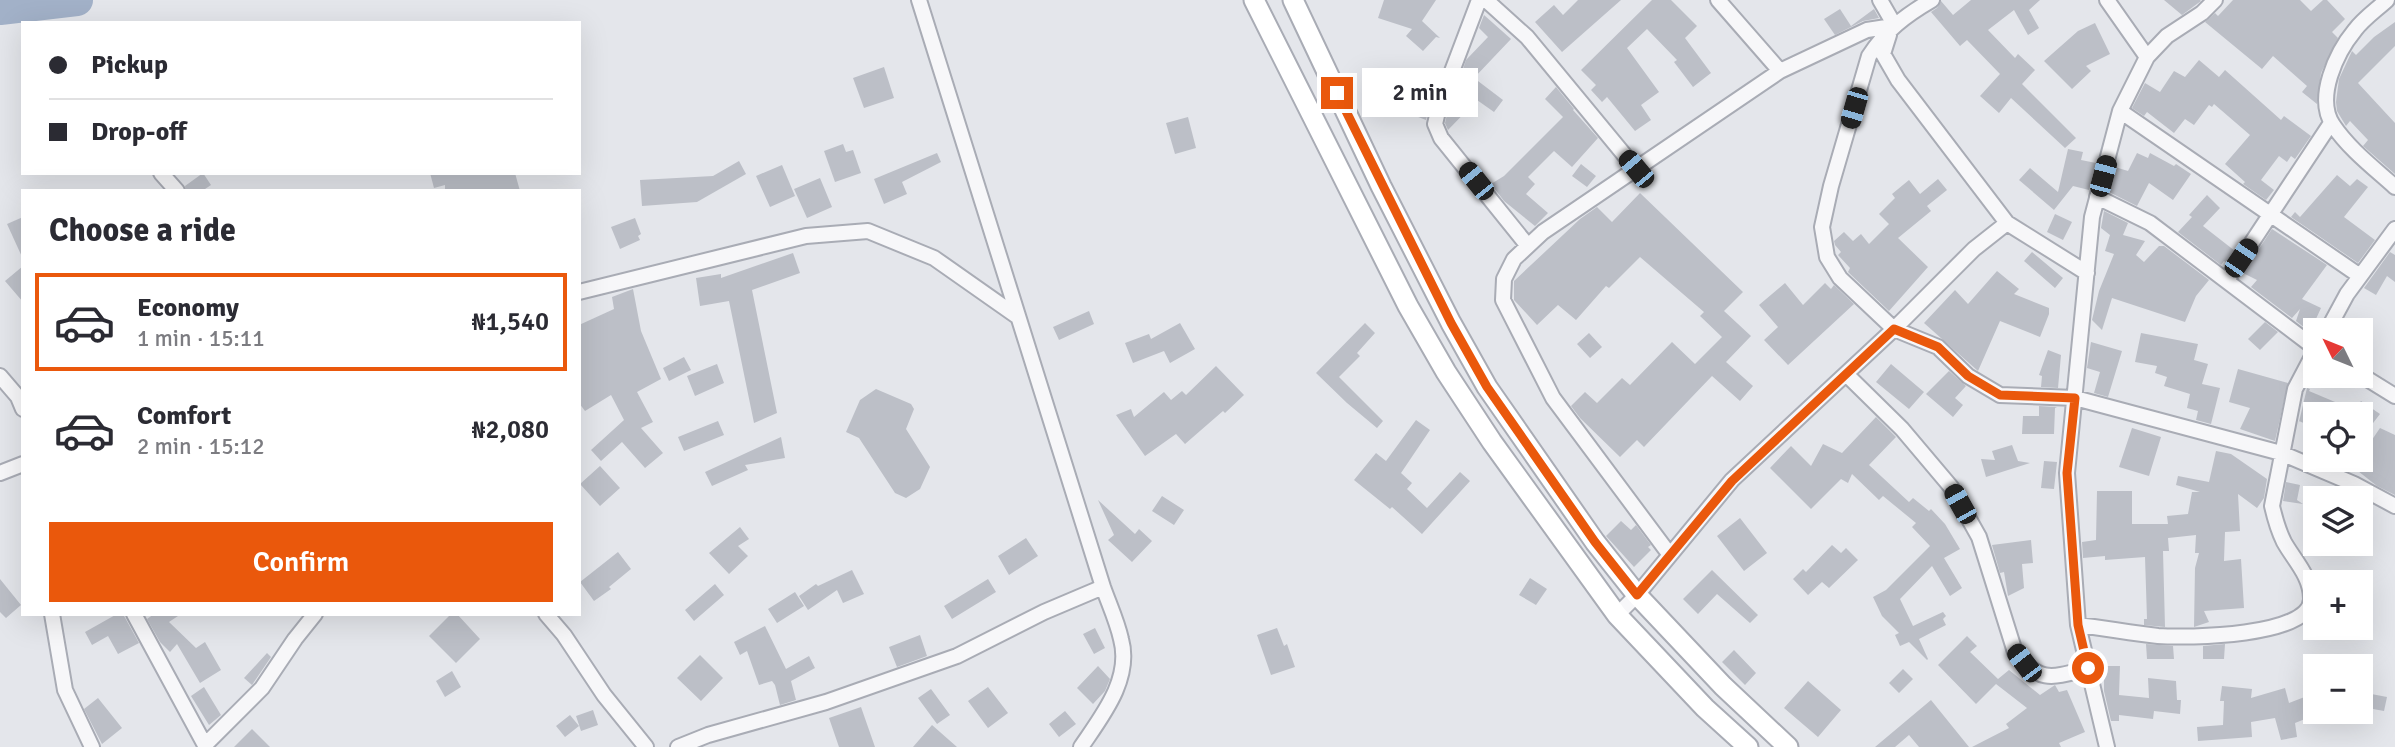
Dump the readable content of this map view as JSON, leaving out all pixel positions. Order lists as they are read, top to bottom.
{
  "north": "top left",
  "page": {
    "banner": ["Pickup", "Drop-off"],
    "bubble": "2 min",
    "heading": "Choose a ride",
    "list": [
      {
        "name": "Economy",
        "note": "1 min · 15:11",
        "value": "₦1,540"
      },
      {
        "name": "Comfort",
        "note": "2 min · 15:12",
        "value": "₦2,080"
      }
    ],
    "map_buttons": ["+", "−"],
    "buttons": "Confirm"
  }
}
